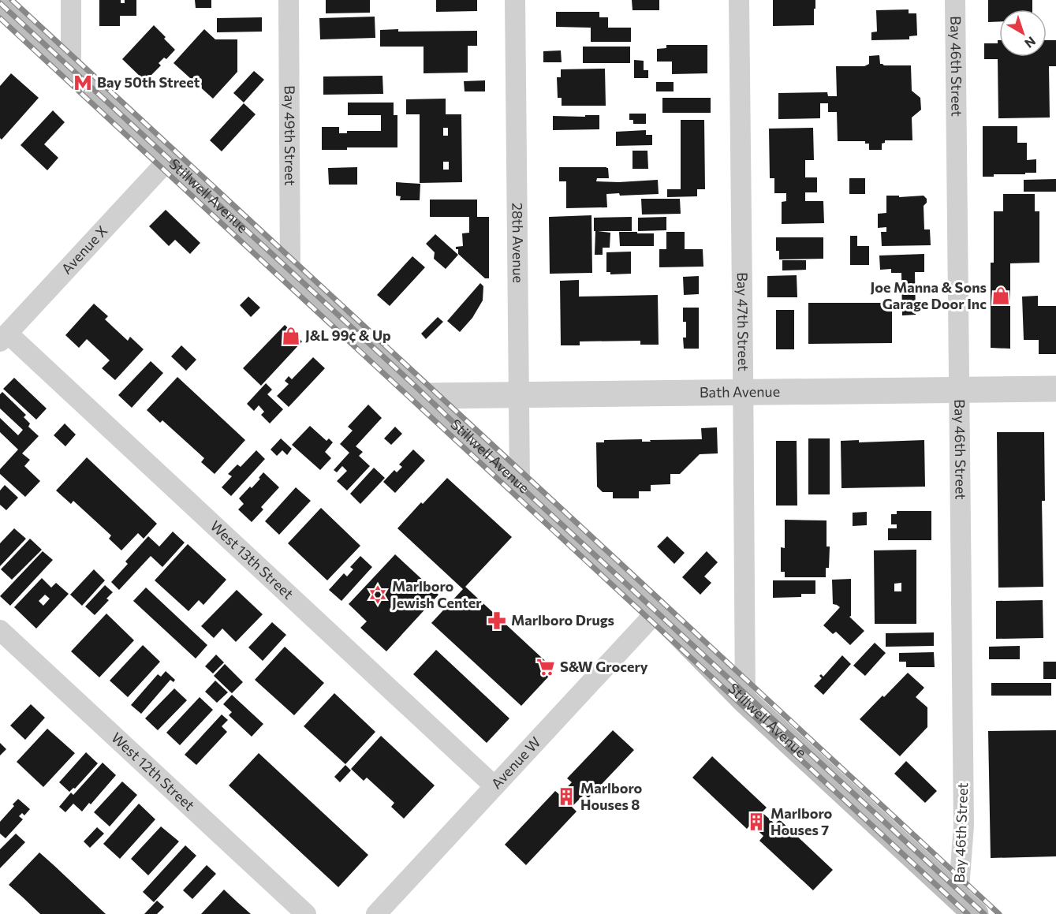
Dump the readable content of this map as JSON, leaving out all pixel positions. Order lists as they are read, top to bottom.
{
  "streets": {
    "main road": ["Stillwell Avenue"],
    "street": [
      "Bay 46th Street",
      "Bay 49th Street",
      "28th Avenue",
      "Avenue X",
      "Bay 47th Street",
      "Bath Avenue",
      "West 13th Street",
      "Avenue W",
      "West 12th Street"
    ]
  },
  "crossings": [
    ["Bay 46th Street", "Stillwell Avenue"],
    ["Bay 46th Street", "Bath Avenue"],
    ["Bay 49th Street", "Stillwell Avenue"],
    ["Stillwell Avenue", "28th Avenue"],
    ["Stillwell Avenue", "Avenue X"],
    ["Stillwell Avenue", "Bay 47th Street"],
    ["Stillwell Avenue", "Bath Avenue"],
    ["Stillwell Avenue", "Avenue W"],
    ["28th Avenue", "Bath Avenue"],
    ["Avenue X", "West 13th Street"],
    ["Bay 47th Street", "Bath Avenue"],
    ["West 13th Street", "Avenue W"]
  ],
  "places": {
    "metro station": ["Bay 50th Street"],
    "shop": ["Joe Manna & Sons Garage Door Inc", "J&L 99¢ & Up"],
    "synagogue": ["Marlboro Jewish Center"],
    "pharmacy": ["Marlboro Drugs"],
    "supermarket": ["S&W Grocery"],
    "building": ["Marlboro Houses 8", "Marlboro Houses 7"]
  },
  "north": "bottom right"
}
